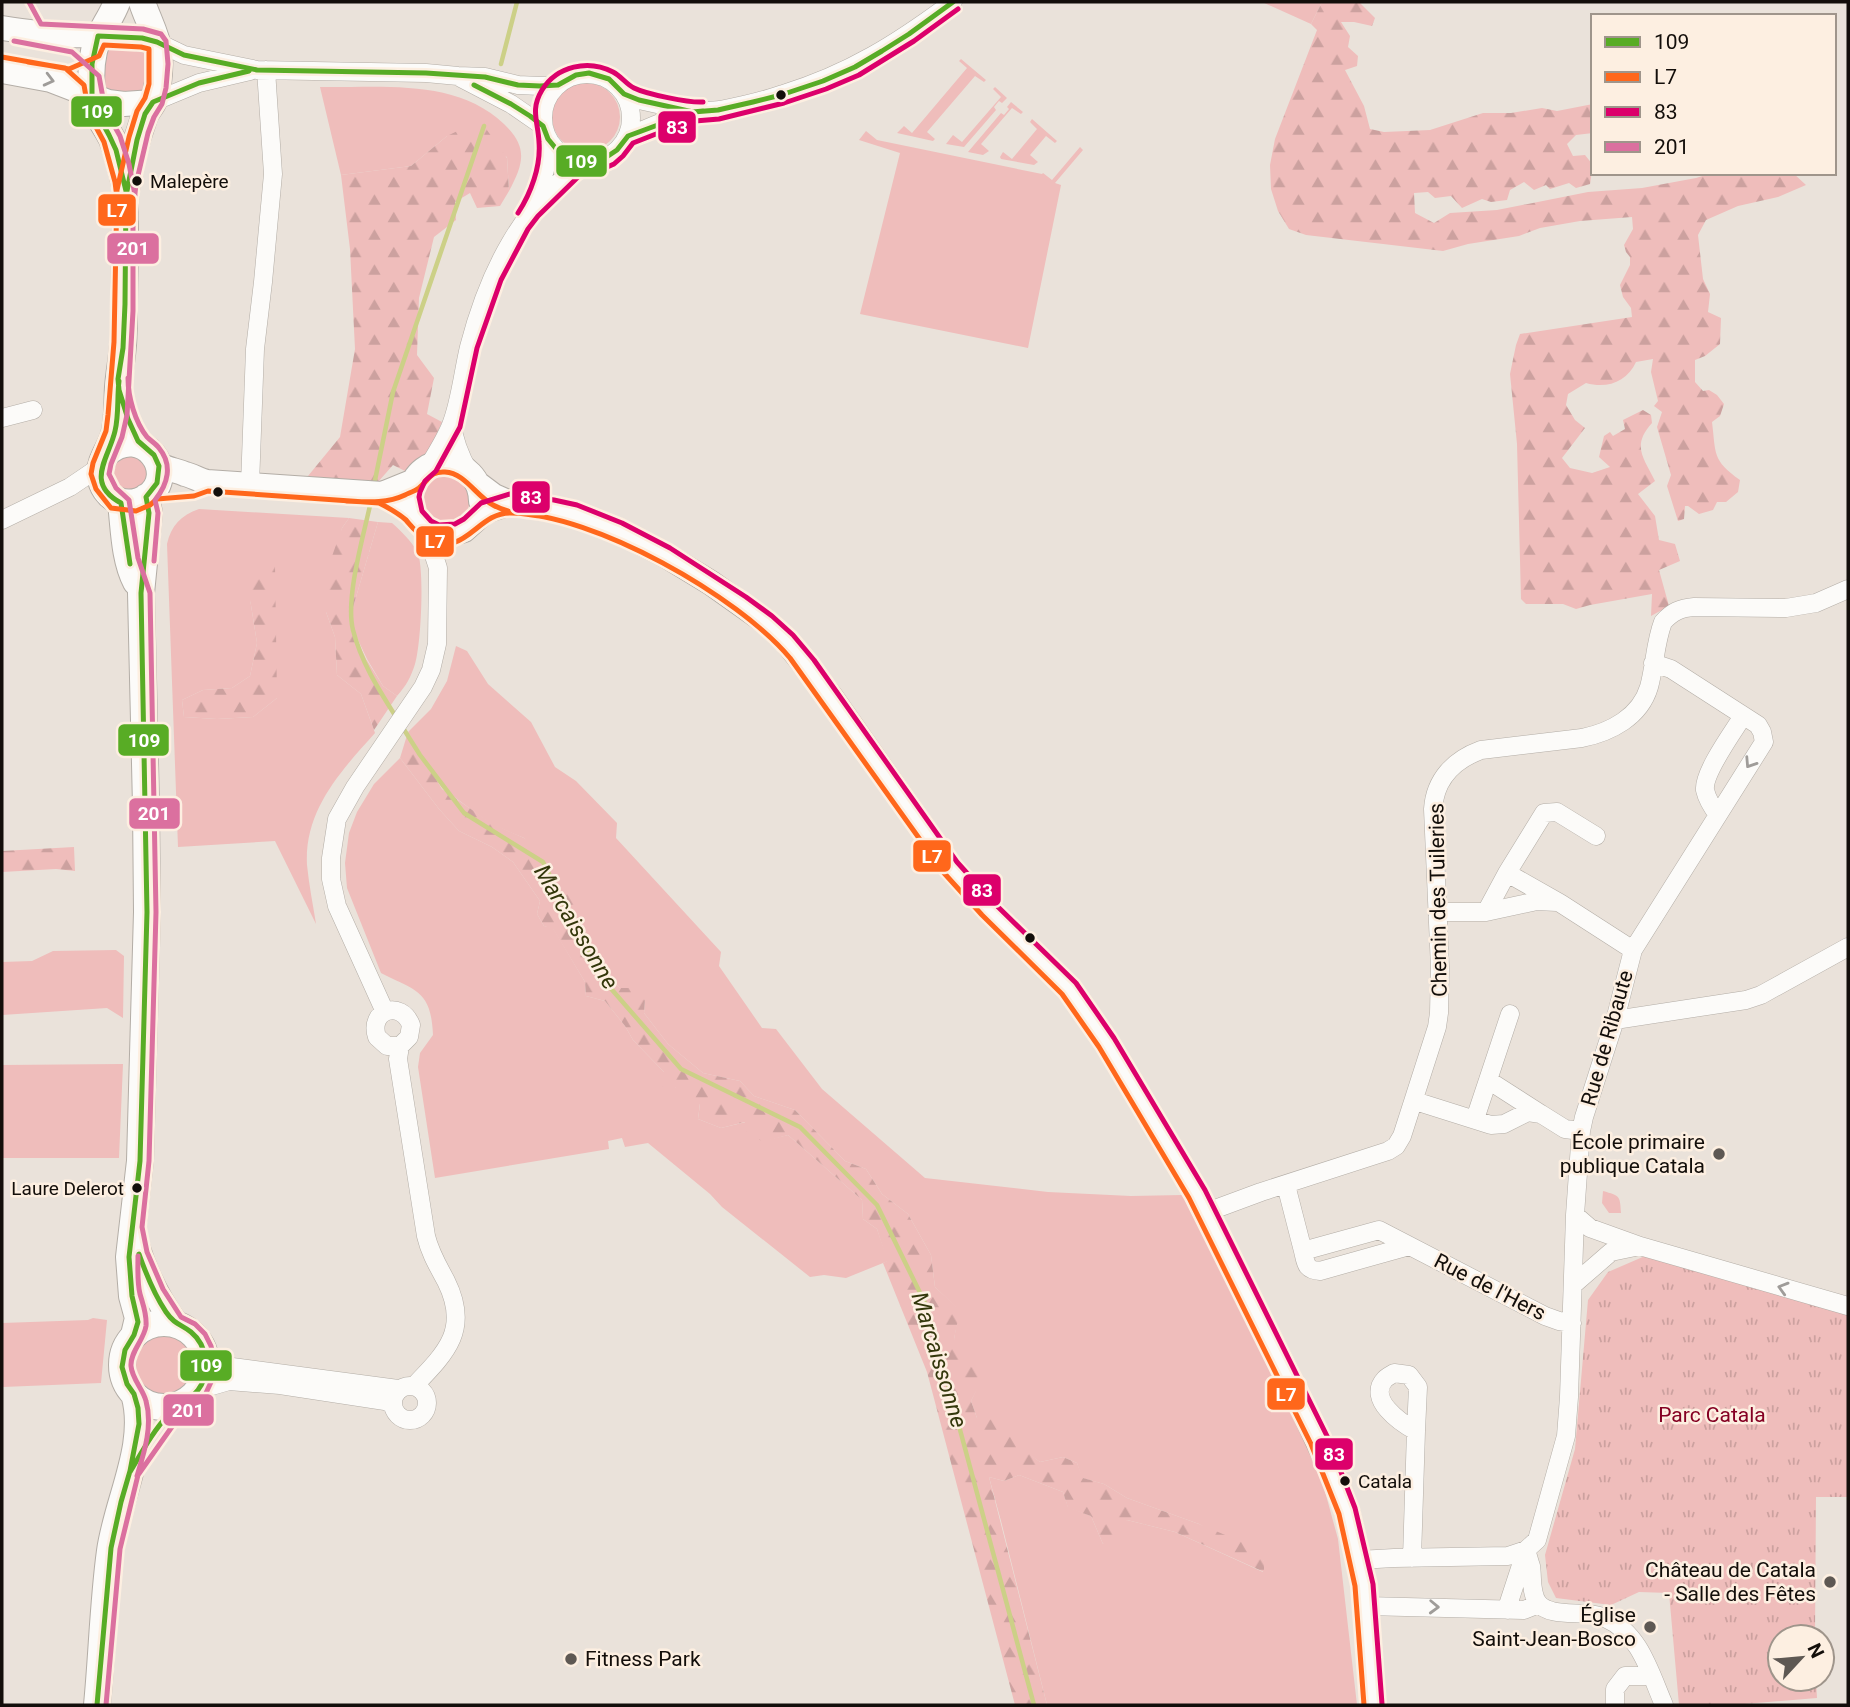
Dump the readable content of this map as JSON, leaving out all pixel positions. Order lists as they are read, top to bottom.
{
  "streets": {
    "street": ["Chemin des Tuileries", "Rue de Ribaute", "Rue de l'Hers"]
  },
  "crossings": [
    ["Chemin des Tuileries", "Rue de Ribaute"],
    ["Chemin des Tuileries", "Rue de l'Hers"],
    ["Rue de Ribaute", "Rue de l'Hers"]
  ],
  "water": ["Marcaissonne"],
  "parks": ["Parc Catala"],
  "places": [
    "Malepère",
    "École primaire publique Catala",
    "Laure Delerot",
    "Catala",
    "Château de Catala - Salle des Fêtes",
    "Église Saint-Jean-Bosco",
    "Fitness Park"
  ],
  "lines": [
    "transit line 109",
    "transit line 201",
    "transit line 83",
    "transit line L7"
  ],
  "legend": [
    "109",
    "L7",
    "83",
    "201"
  ],
  "north": "top right"
}
